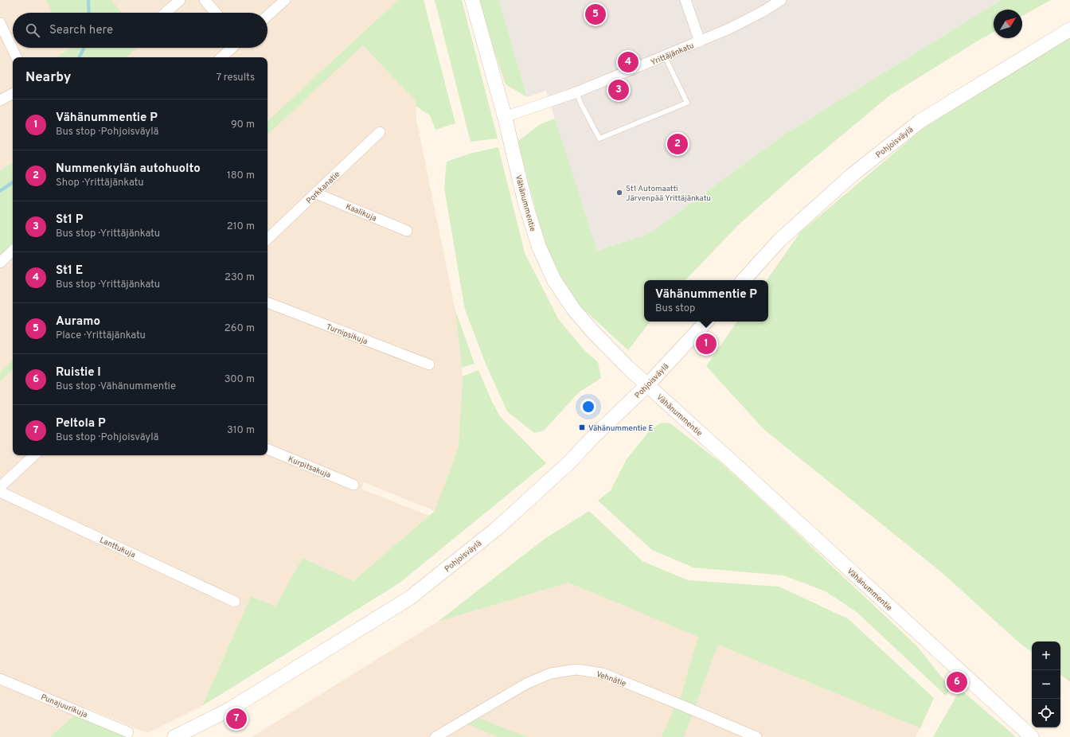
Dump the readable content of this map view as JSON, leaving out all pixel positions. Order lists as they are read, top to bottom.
{
  "streets": {
    "main road": ["Pohjoisväylä", "Vähänummentie"],
    "street": [
      "Yrittäjänkatu",
      "Porkkanatie",
      "Kaalikuja",
      "Turnipsikuja",
      "Kurpitsakuja",
      "Lanttukuja",
      "Vehnätie",
      "Punajuurikuja"
    ]
  },
  "crossings": [
    ["Yrittäjänkatu", "Vähänummentie"],
    ["Pohjoisväylä", "Vähänummentie"],
    ["Porkkanatie", "Kaalikuja"]
  ],
  "places": {
    "other": ["St1 Automaatti Järvenpää Yrittäjänkatu"],
    "transit": ["Vähänummentie E"]
  },
  "north": "top right",
  "page": {
    "pins": [
      "5",
      "4",
      "3",
      "2",
      "1",
      "6",
      "7"
    ],
    "search": "Search here",
    "heading": ["Nearby", "7 results"],
    "list": [
      {
        "mark": "1",
        "name": "Vähänummentie P",
        "note": "Bus stop · Pohjoisväylä",
        "value": "90 m"
      },
      {
        "mark": "2",
        "name": "Nummenkylän autohuolto",
        "note": "Shop · Yrittäjänkatu",
        "value": "180 m"
      },
      {
        "mark": "3",
        "name": "St1 P",
        "note": "Bus stop · Yrittäjänkatu",
        "value": "210 m"
      },
      {
        "mark": "4",
        "name": "St1 E",
        "note": "Bus stop · Yrittäjänkatu",
        "value": "230 m"
      },
      {
        "mark": "5",
        "name": "Auramo",
        "note": "Place · Yrittäjänkatu",
        "value": "260 m"
      },
      {
        "mark": "6",
        "name": "Ruistie I",
        "note": "Bus stop · Vähänummentie",
        "value": "300 m"
      },
      {
        "mark": "7",
        "name": "Peltola P",
        "note": "Bus stop · Pohjoisväylä",
        "value": "310 m"
      }
    ],
    "popup": ["Vähänummentie P", "Bus stop"],
    "map_buttons": ["+", "−"]
  }
}
